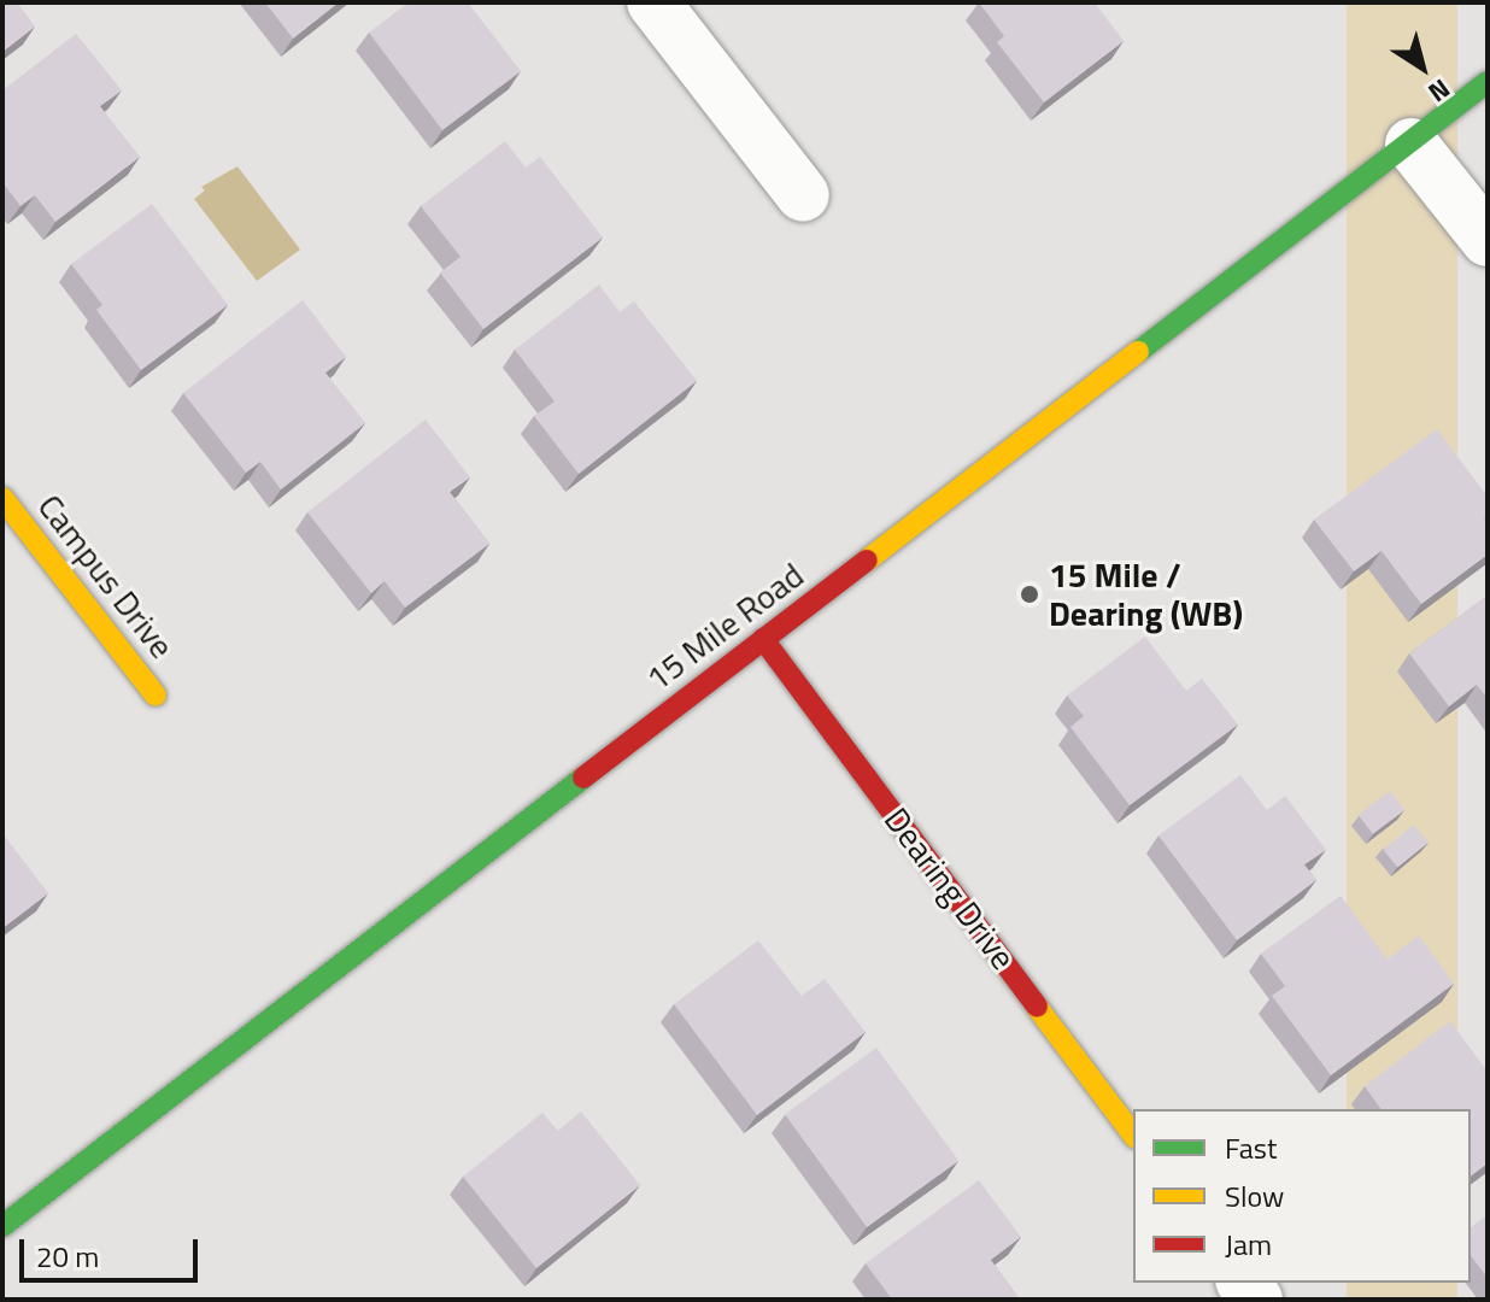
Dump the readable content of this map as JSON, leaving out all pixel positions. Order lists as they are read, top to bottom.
{
  "streets": {
    "main road": ["Campus Drive", "15 Mile Road", "Dearing Drive"]
  },
  "crossings": [
    ["15 Mile Road", "Dearing Drive"]
  ],
  "places": ["15 Mile / Dearing (WB)"],
  "legend": ["Fast", "Slow", "Jam"],
  "scale_bar": "20 m",
  "north": "bottom right"
}
